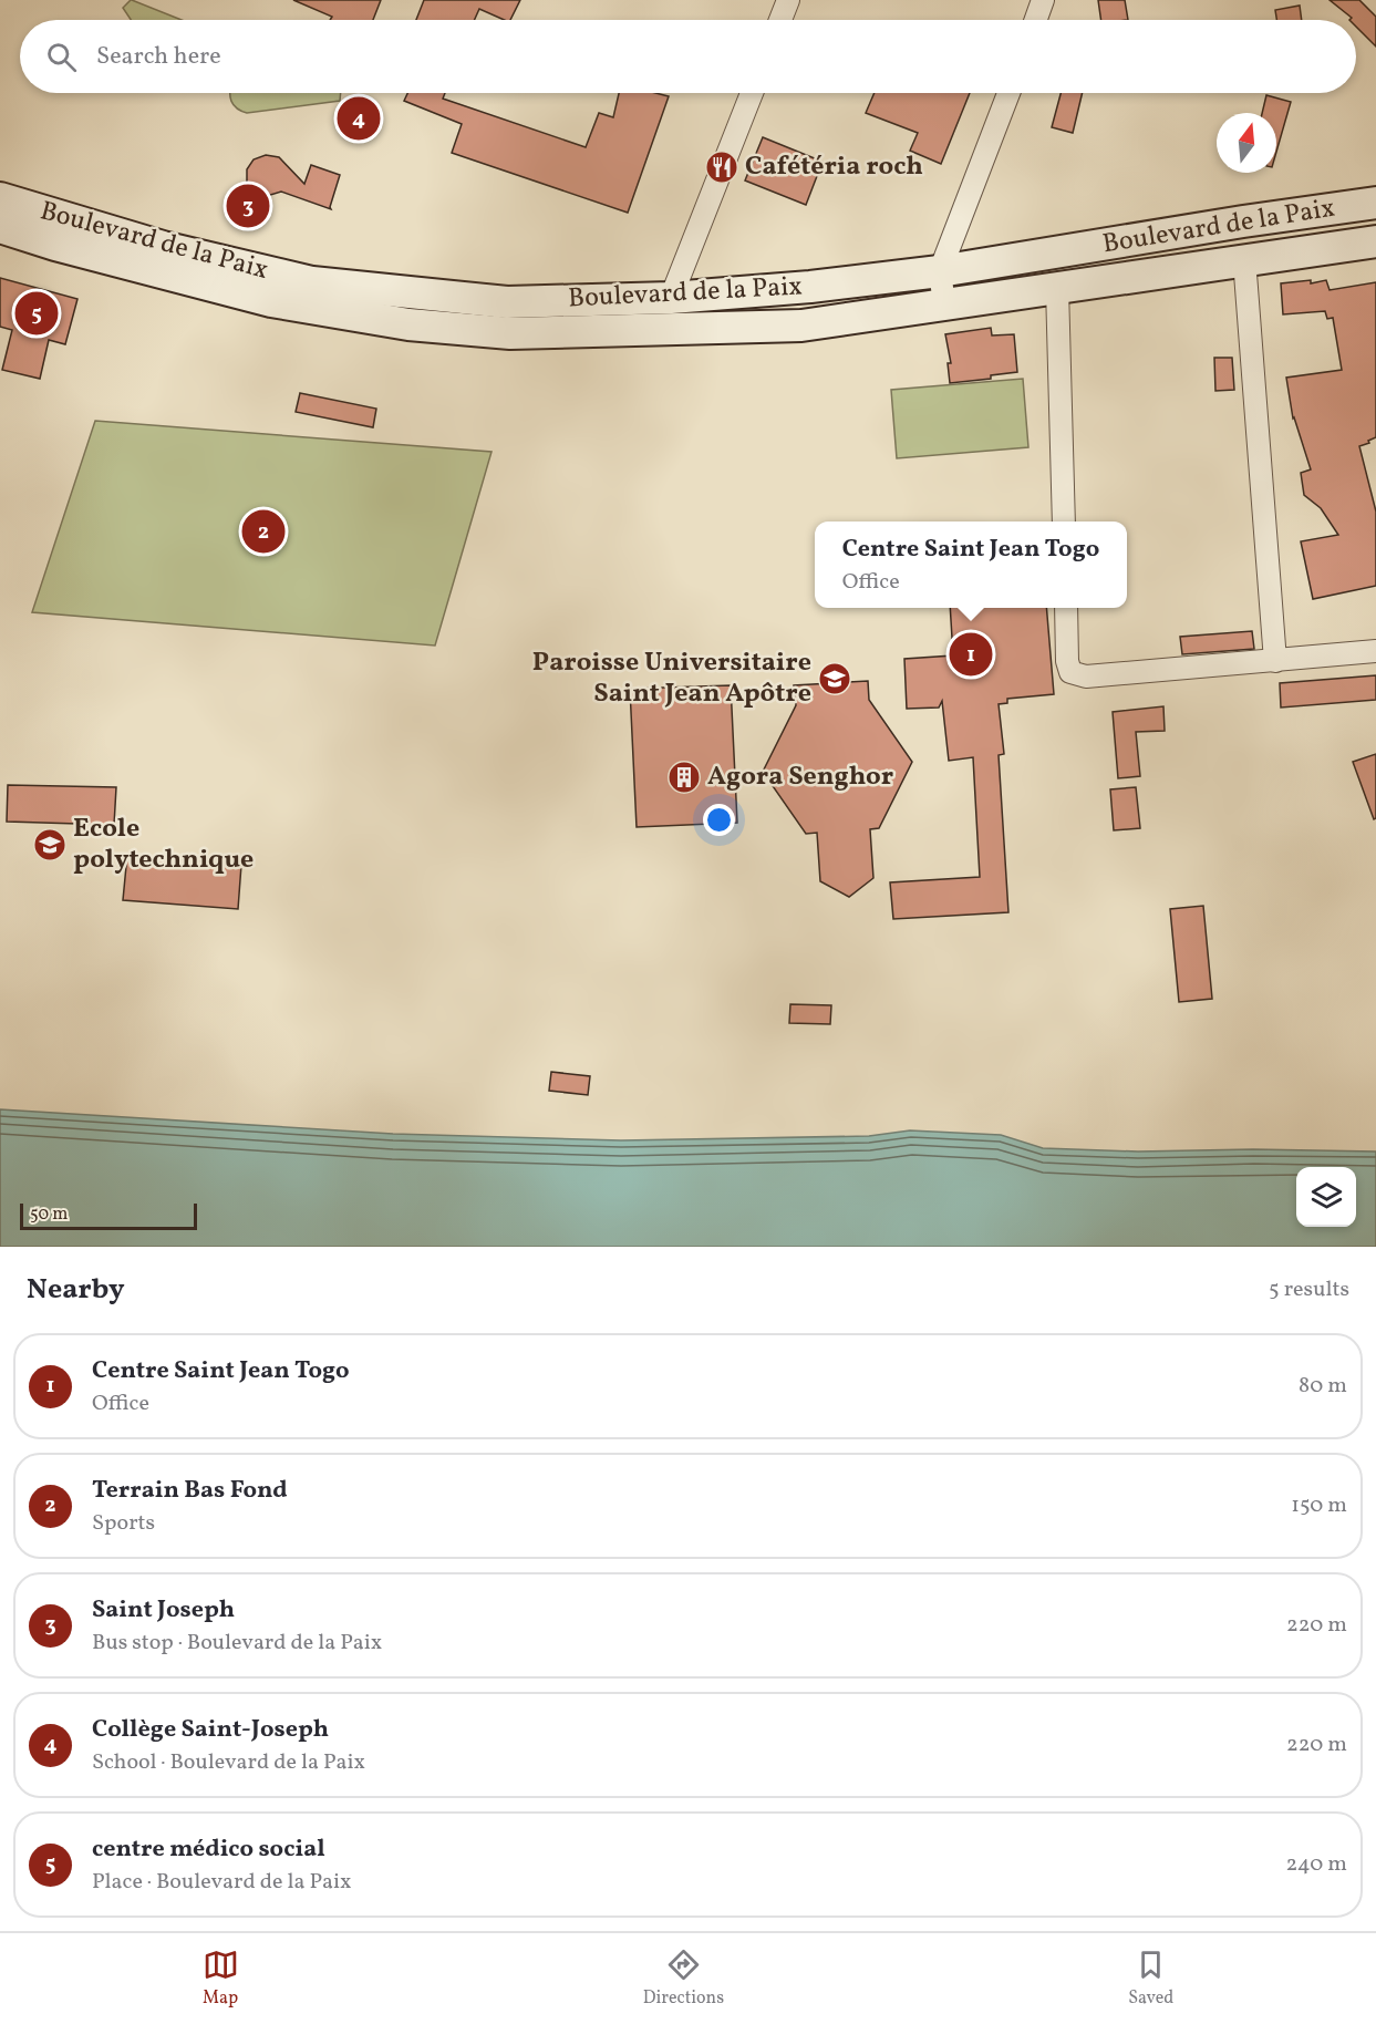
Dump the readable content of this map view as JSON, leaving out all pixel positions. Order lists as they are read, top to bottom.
{
  "streets": {
    "main road": ["Boulevard de la Paix"]
  },
  "places": {
    "restaurant": ["Cafétéria roch"],
    "school or university": ["Paroisse Universitaire Saint Jean Apôtre", "Ecole polytechnique"],
    "building": ["Agora Senghor"]
  },
  "scale_bar": "50 m",
  "north": "top",
  "page": {
    "search": "Search here",
    "pins": [
      "4",
      "3",
      "5",
      "2",
      "1"
    ],
    "popup": ["Centre Saint Jean Togo", "Office"],
    "scale": "50 m",
    "heading": ["Nearby", "5 results"],
    "list": [
      {
        "mark": "1",
        "name": "Centre Saint Jean Togo",
        "note": "Office",
        "value": "80 m"
      },
      {
        "mark": "2",
        "name": "Terrain Bas Fond",
        "note": "Sports",
        "value": "150 m"
      },
      {
        "mark": "3",
        "name": "Saint Joseph",
        "note": "Bus stop · Boulevard de la Paix",
        "value": "220 m"
      },
      {
        "mark": "4",
        "name": "Collège Saint-Joseph",
        "note": "School · Boulevard de la Paix",
        "value": "220 m"
      },
      {
        "mark": "5",
        "name": "centre médico social",
        "note": "Place · Boulevard de la Paix",
        "value": "240 m"
      }
    ],
    "nav": ["Map", "Directions", "Saved"]
  }
}
